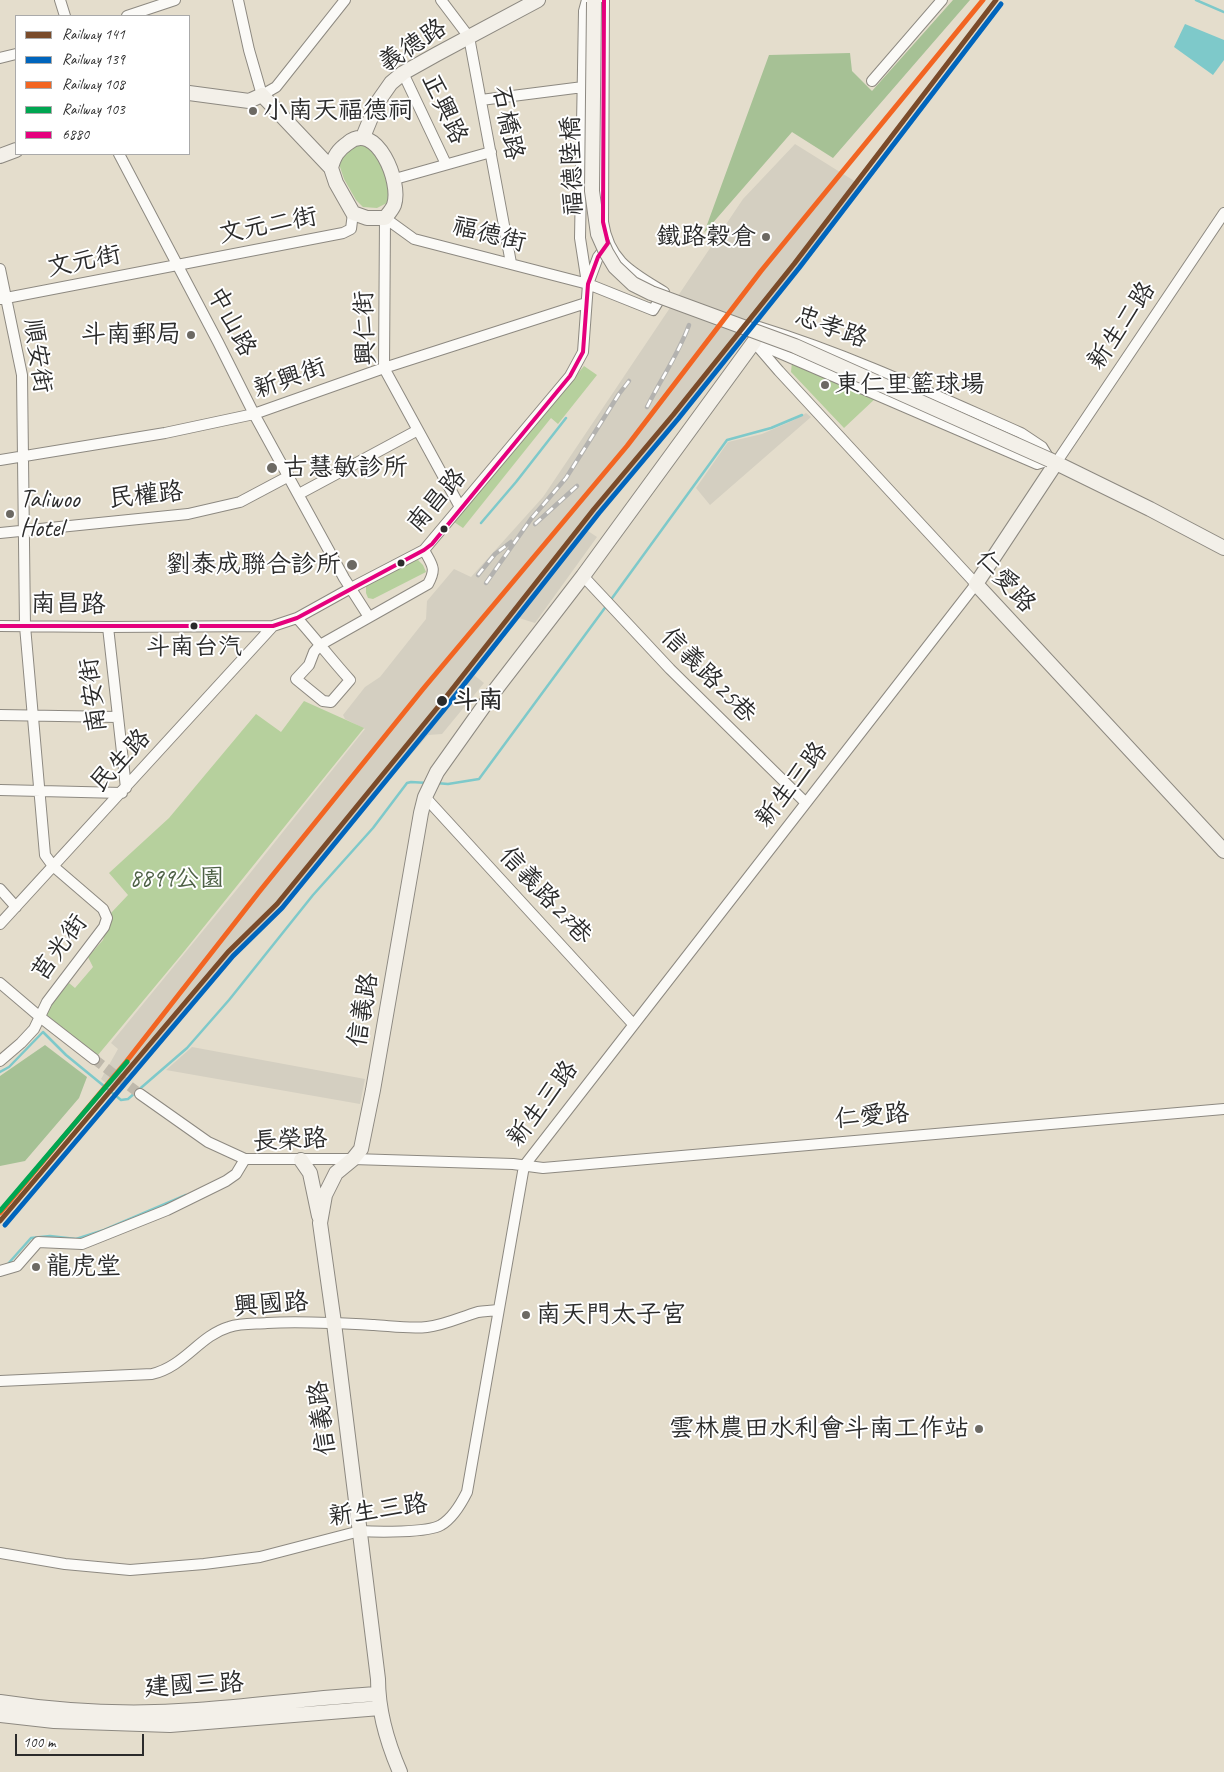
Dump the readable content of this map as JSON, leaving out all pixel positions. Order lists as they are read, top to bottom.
{
  "streets": {
    "street": [
      "義德路",
      "正興路",
      "石橋路",
      "福德陸橋",
      "文元二街",
      "福德街",
      "文元街",
      "中山路",
      "新生二路",
      "興仁街",
      "忠孝路",
      "順安街",
      "新興街",
      "民權路",
      "南昌路",
      "仁愛路",
      "信義路25巷",
      "南安街",
      "民生路",
      "新生三路",
      "信義路27巷",
      "莒光街",
      "信義路",
      "長榮路",
      "興國路",
      "建國三路"
    ]
  },
  "crossings": [
    ["義德路", "正興路"],
    ["義德路", "石橋路"],
    ["義德路", "文元二街"],
    ["義德路", "福德街"],
    ["義德路", "興仁街"],
    ["石橋路", "福德街"],
    ["福德陸橋", "新生二路"],
    ["福德陸橋", "忠孝路"],
    ["福德陸橋", "新生三路"],
    ["文元二街", "福德街"],
    ["文元二街", "文元街"],
    ["文元二街", "中山路"],
    ["文元二街", "興仁街"],
    ["福德街", "興仁街"],
    ["福德街", "南昌路"],
    ["文元街", "中山路"],
    ["文元街", "順安街"],
    ["中山路", "新興街"],
    ["中山路", "民權路"],
    ["中山路", "南昌路"],
    ["新生二路", "忠孝路"],
    ["新生二路", "新生三路"],
    ["興仁街", "新興街"],
    ["興仁街", "南昌路"],
    ["忠孝路", "仁愛路"],
    ["忠孝路", "新生三路"],
    ["忠孝路", "信義路"],
    ["順安街", "新興街"],
    ["順安街", "民權路"],
    ["順安街", "南昌路"],
    ["順安街", "民生路"],
    ["順安街", "莒光街"],
    ["新興街", "南昌路"],
    ["南昌路", "南安街"],
    ["南昌路", "民生路"],
    ["仁愛路", "新生三路"],
    ["仁愛路", "信義路"],
    ["仁愛路", "長榮路"],
    ["信義路25巷", "新生三路"],
    ["信義路25巷", "信義路"],
    ["南安街", "民生路"],
    ["民生路", "莒光街"],
    ["新生三路", "信義路27巷"],
    ["新生三路", "信義路"],
    ["新生三路", "長榮路"],
    ["新生三路", "興國路"],
    ["信義路27巷", "信義路"],
    ["信義路", "長榮路"],
    ["信義路", "興國路"],
    ["信義路", "建國三路"]
  ],
  "parks": ["8899公園"],
  "places": [
    "小南天福德祠",
    "鐵路穀倉",
    "斗南郵局",
    "東仁里籃球場",
    "古慧敏診所",
    "Taliwoo Hotel",
    "劉泰成聯合診所",
    "斗南台汽",
    "斗南",
    "龍虎堂",
    "南天門太子宮",
    "雲林農田水利會斗南工作站"
  ],
  "lines": [
    "rail line 141",
    "rail line 108",
    "transit line 6880",
    "rail line 139",
    "rail line 103"
  ],
  "legend": [
    "Railway 141",
    "Railway 139",
    "Railway 108",
    "Railway 103",
    "6880"
  ],
  "scale_bar": "100 m"
}
